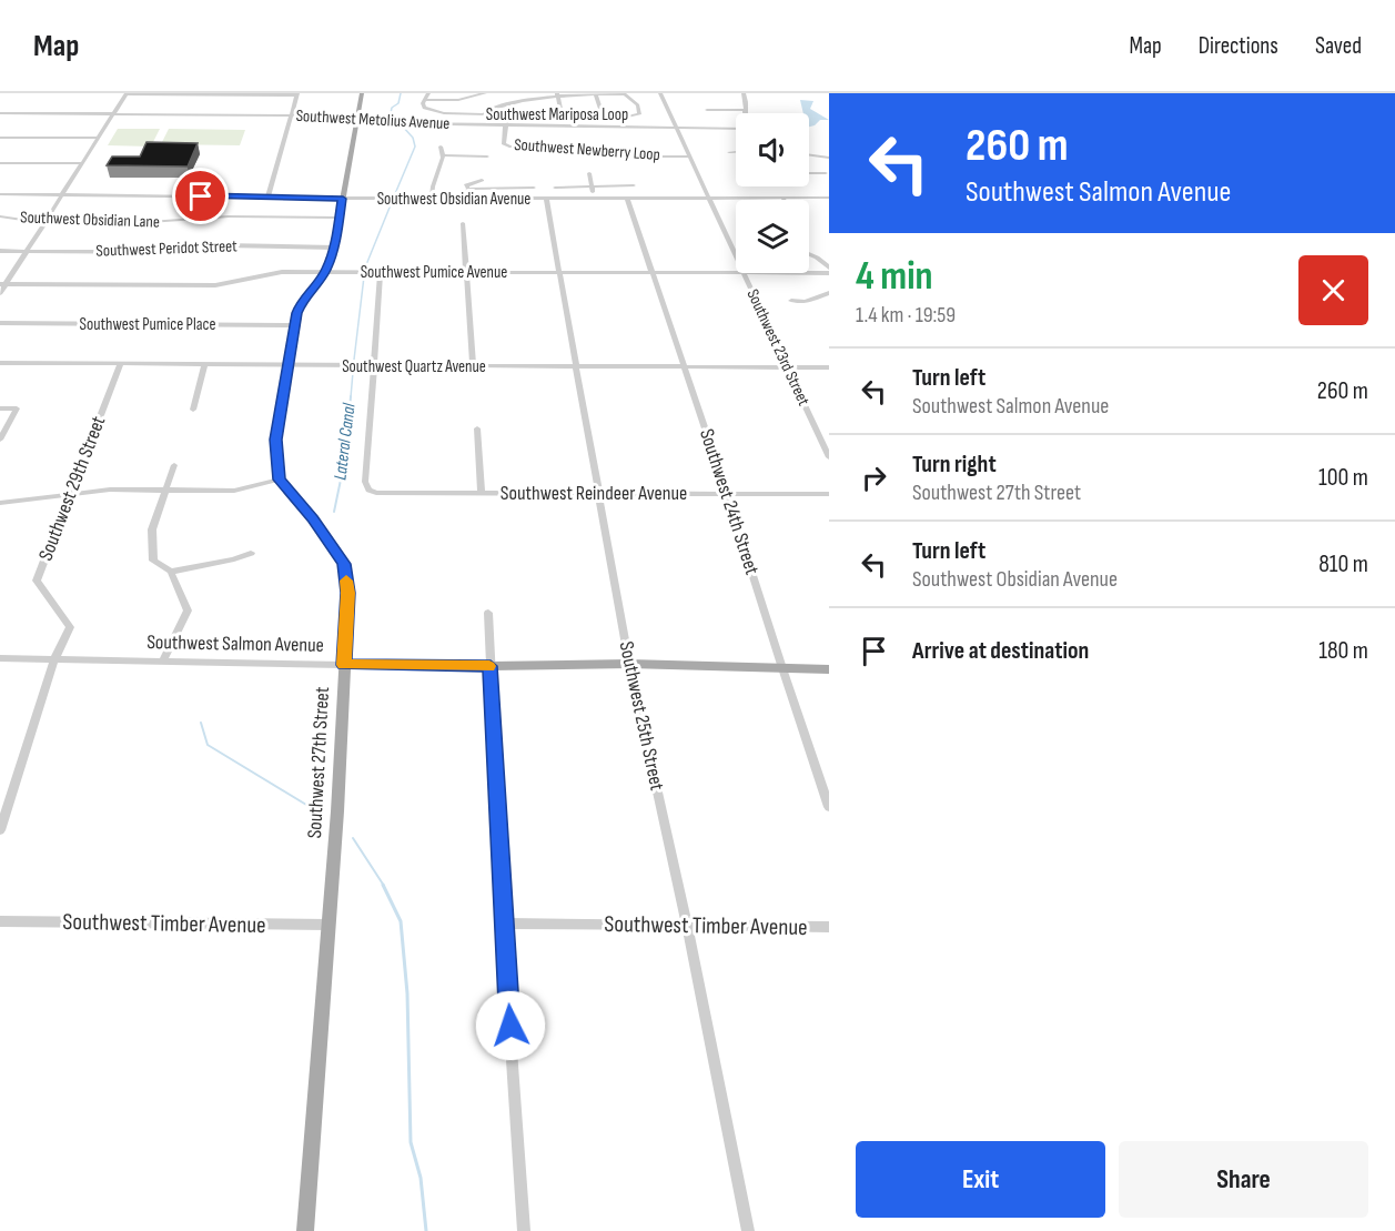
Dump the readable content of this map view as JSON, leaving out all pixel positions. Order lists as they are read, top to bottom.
{
  "streets": {
    "main road": ["Southwest Salmon Avenue", "Southwest 27th Street"],
    "street": [
      "Southwest Mariposa Loop",
      "Southwest Metolius Avenue",
      "Southwest Newberry Loop",
      "Southwest Obsidian Avenue",
      "Southwest Obsidian Lane",
      "Southwest Peridot Street",
      "Southwest Pumice Avenue",
      "Southwest Pumice Place",
      "Southwest 23rd Street",
      "Southwest Quartz Avenue",
      "Southwest 29th Street",
      "Southwest Reindeer Avenue",
      "Southwest 24th Street",
      "Southwest 25th Street",
      "Southwest Timber Avenue"
    ]
  },
  "crossings": [
    ["Southwest Metolius Avenue", "Southwest Newberry Loop"],
    ["Southwest Metolius Avenue", "Southwest 23rd Street"],
    ["Southwest Newberry Loop", "Southwest 23rd Street"],
    ["Southwest Obsidian Avenue", "Southwest 23rd Street"],
    ["Southwest Obsidian Avenue", "Southwest 24th Street"],
    ["Southwest Obsidian Avenue", "Southwest 25th Street"],
    ["Southwest Pumice Avenue", "Southwest 24th Street"],
    ["Southwest Pumice Avenue", "Southwest 25th Street"],
    ["Southwest 23rd Street", "Southwest Quartz Avenue"],
    ["Southwest Quartz Avenue", "Southwest 29th Street"],
    ["Southwest Quartz Avenue", "Southwest Reindeer Avenue"],
    ["Southwest Quartz Avenue", "Southwest 24th Street"],
    ["Southwest Quartz Avenue", "Southwest 25th Street"],
    ["Southwest 29th Street", "Southwest Salmon Avenue"],
    ["Southwest Reindeer Avenue", "Southwest 24th Street"],
    ["Southwest Reindeer Avenue", "Southwest 25th Street"],
    ["Southwest 24th Street", "Southwest Salmon Avenue"],
    ["Southwest Salmon Avenue", "Southwest 25th Street"],
    ["Southwest Salmon Avenue", "Southwest 27th Street"],
    ["Southwest 25th Street", "Southwest Timber Avenue"],
    ["Southwest 27th Street", "Southwest Timber Avenue"]
  ],
  "water": ["Lateral Canal"],
  "page": {
    "header": "Map",
    "nav": ["Map", "Directions", "Saved"],
    "turn": ["260 m", "Southwest Salmon Avenue"],
    "heading": ["4 min", "1.4 km · 19:59"],
    "list": [
      {
        "name": "Turn left",
        "note": "Southwest Salmon Avenue",
        "value": "260 m"
      },
      {
        "name": "Turn right",
        "note": "Southwest 27th Street",
        "value": "100 m"
      },
      {
        "name": "Turn left",
        "note": "Southwest Obsidian Avenue",
        "value": "810 m"
      },
      {
        "name": "Arrive at destination",
        "value": "180 m"
      }
    ],
    "buttons": ["Exit", "Share"]
  }
}
